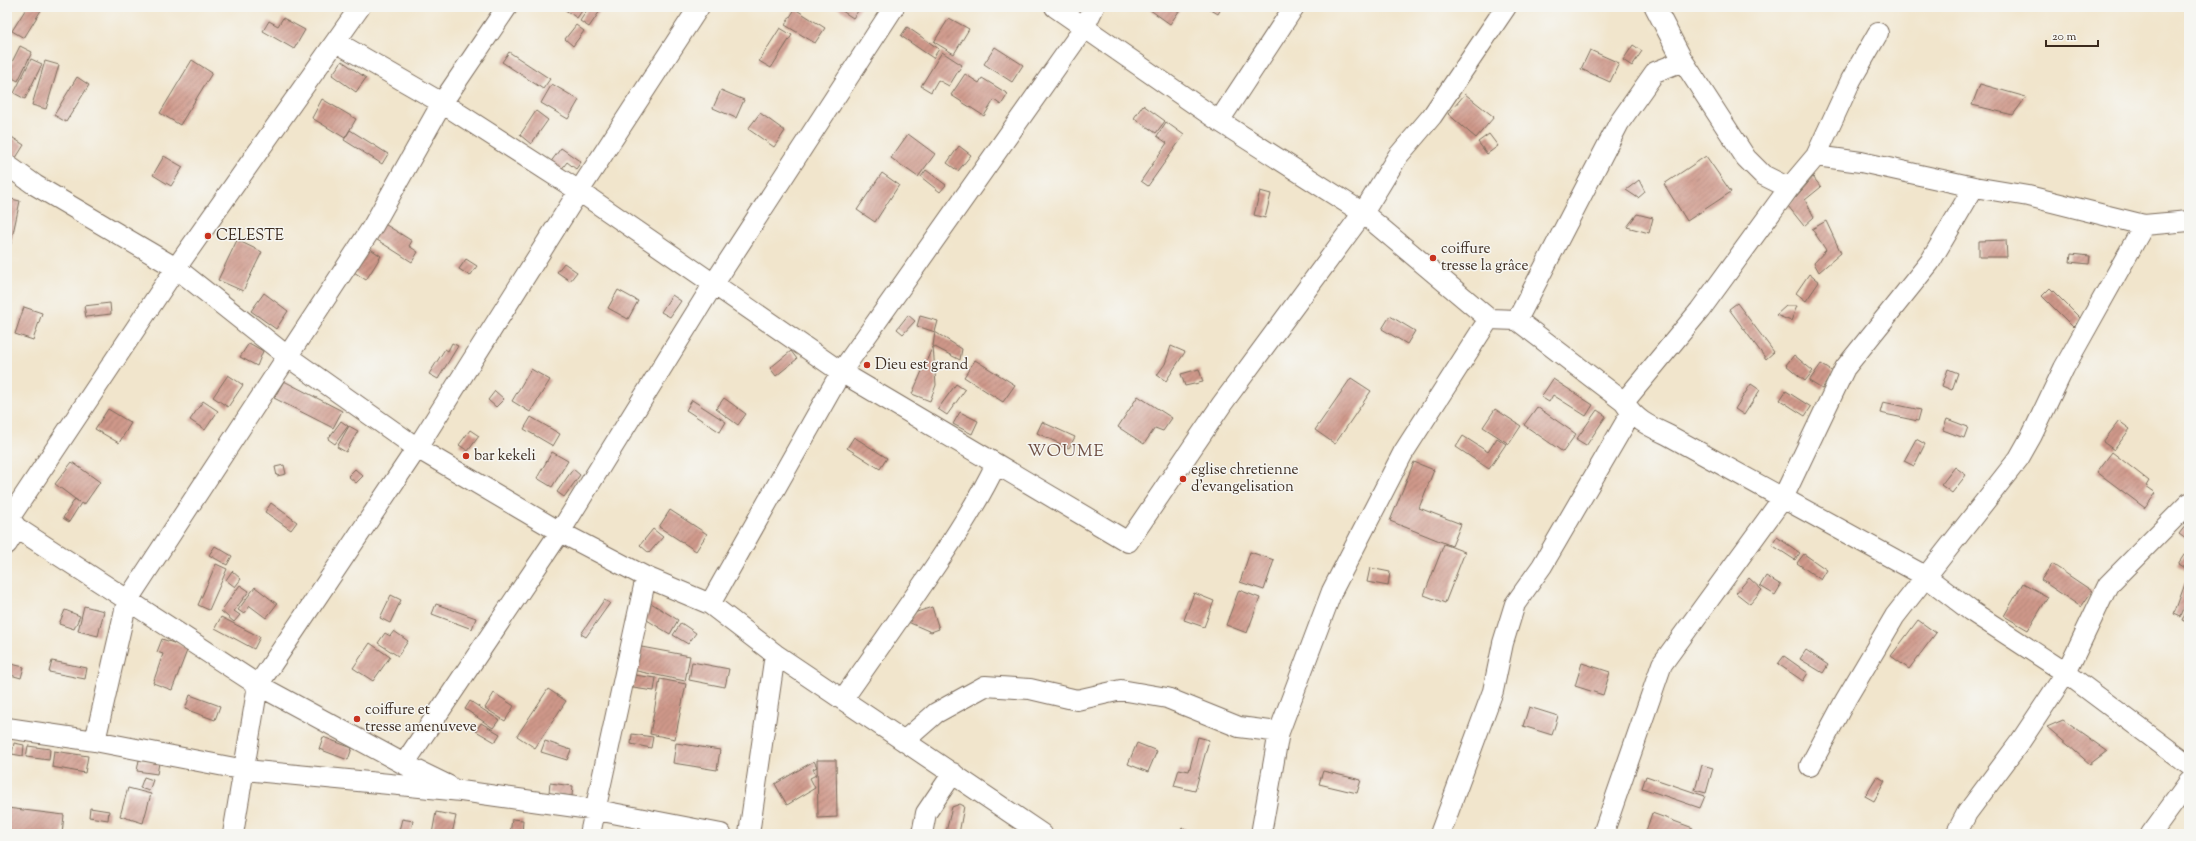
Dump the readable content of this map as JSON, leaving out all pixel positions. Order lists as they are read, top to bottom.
{
  "districts": ["WOUME"],
  "places": [
    "CELESTE",
    "coiffure tresse la grâce",
    "Dieu est grand",
    "bar kekeli",
    "eglise chretienne d'evangelisation",
    "coiffure et tresse amenuveve"
  ],
  "scale_bar": "20 m"
}
